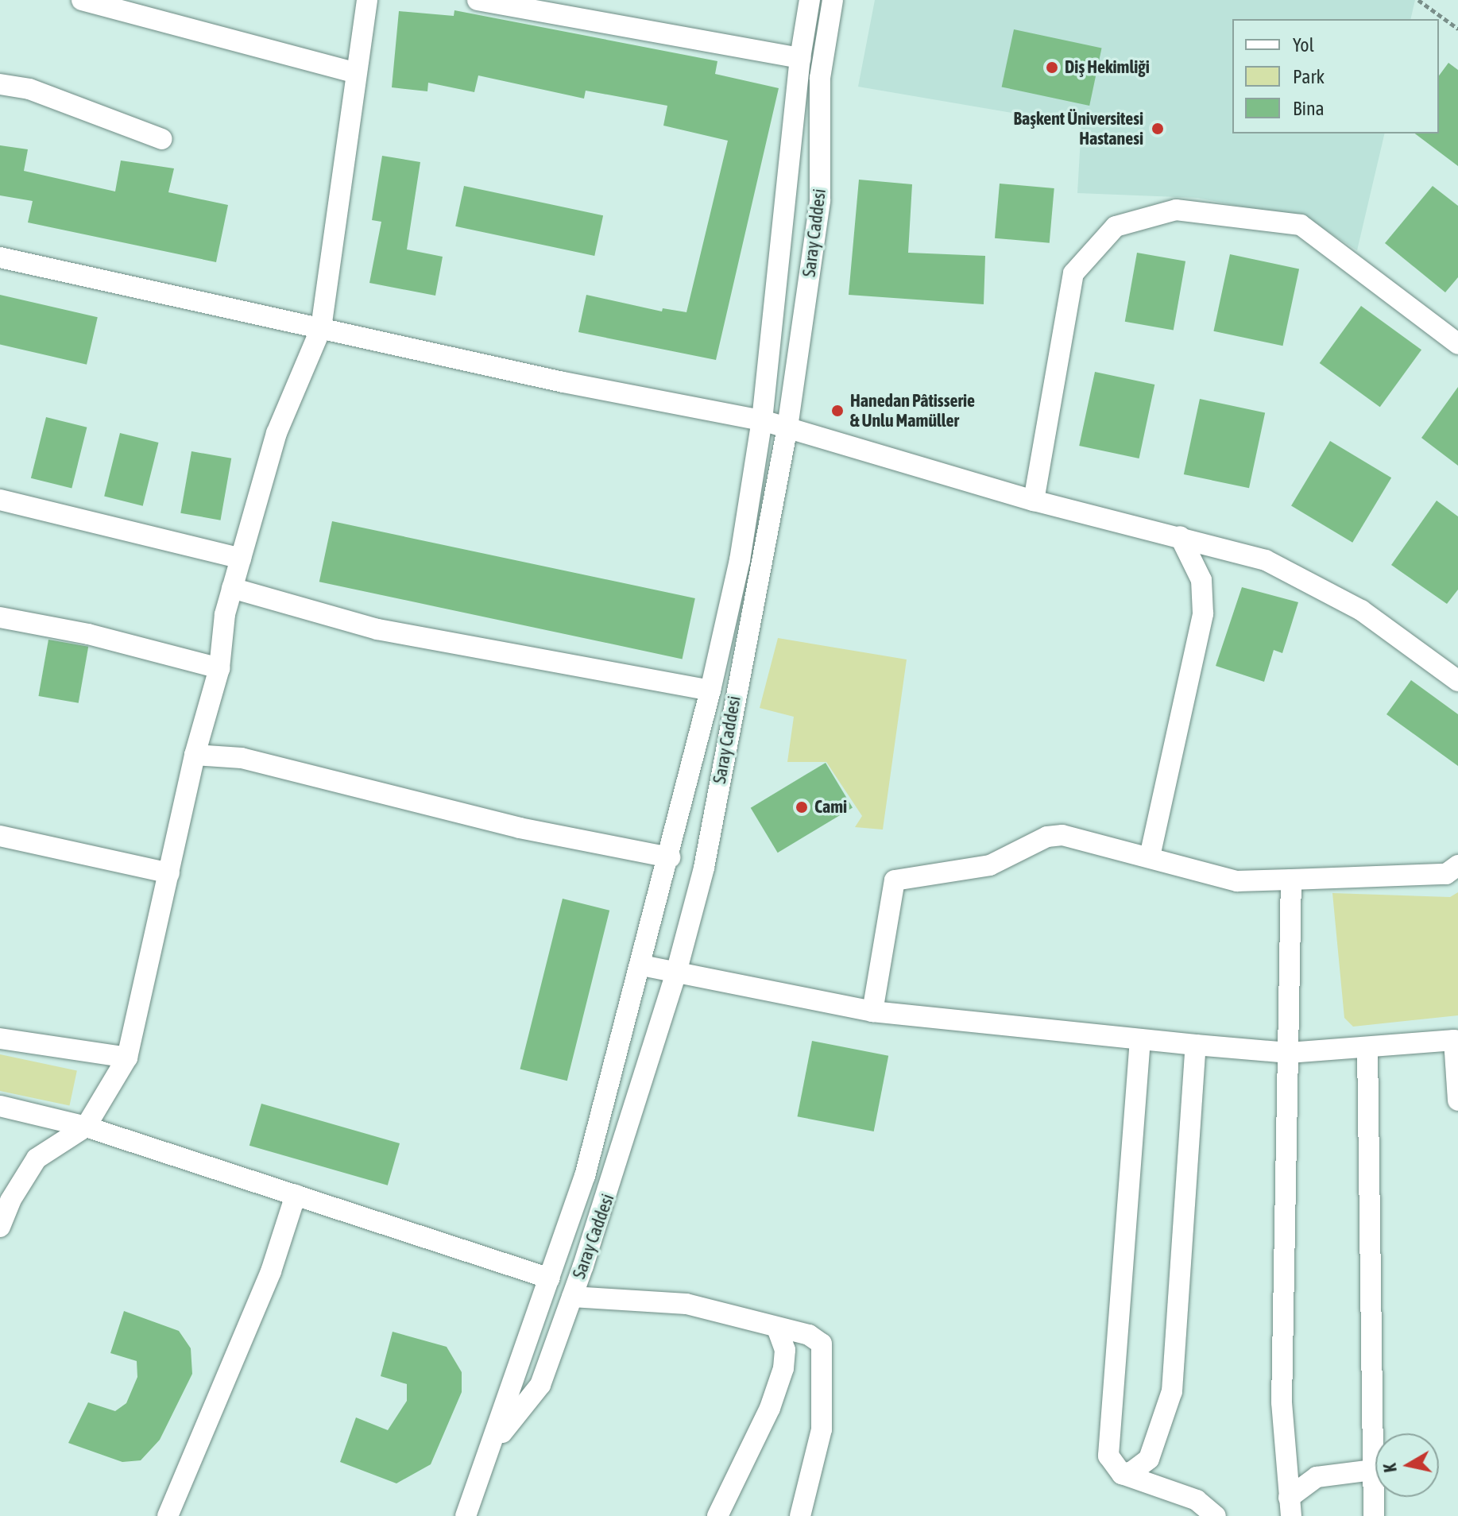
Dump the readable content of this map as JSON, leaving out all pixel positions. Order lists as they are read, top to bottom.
{
  "streets": {
    "street": ["Saray Caddesi"]
  },
  "places": [
    "Diş Hekimliği",
    "Başkent Üniversitesi Hastanesi",
    "Hanedan Pâtisserie & Unlu Mamüller",
    "Cami"
  ],
  "legend": ["Yol", "Park", "Bina"],
  "north": "left"
}
